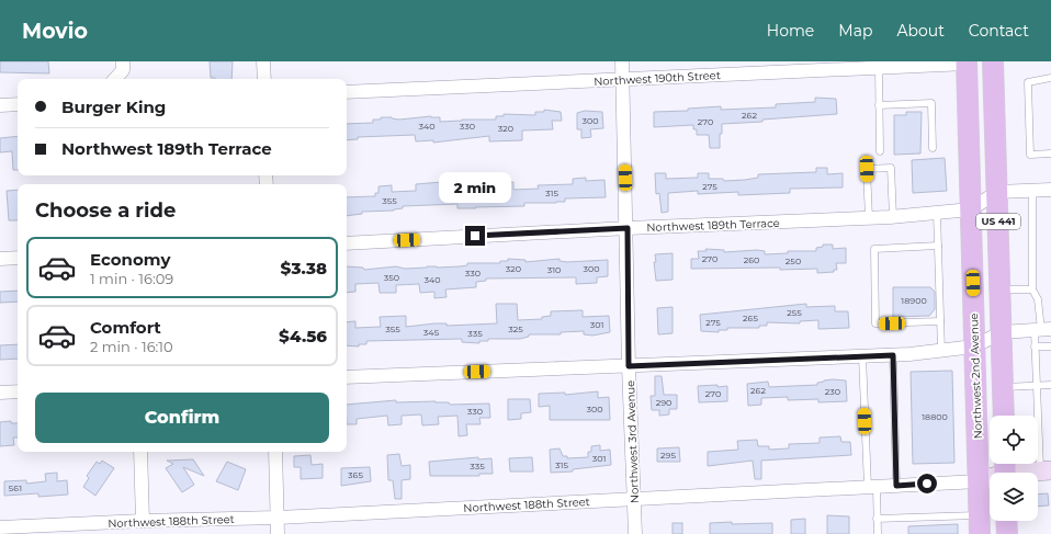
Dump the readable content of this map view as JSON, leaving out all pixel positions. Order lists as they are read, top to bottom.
{
  "streets": {
    "main road": ["US 441", "Northwest 2nd Avenue"],
    "street": [
      "Northwest 190th Street",
      "Northwest 189th Terrace",
      "Northwest 3rd Avenue",
      "Northwest 188th Street"
    ]
  },
  "crossings": [
    ["Northwest 190th Street", "Northwest 2nd Avenue"],
    ["Northwest 190th Street", "Northwest 3rd Avenue"],
    ["US 441", "Northwest 189th Terrace"],
    ["Northwest 189th Terrace", "Northwest 2nd Avenue"],
    ["Northwest 189th Terrace", "Northwest 3rd Avenue"],
    ["Northwest 2nd Avenue", "Northwest 188th Street"],
    ["Northwest 3rd Avenue", "Northwest 188th Street"]
  ],
  "house_numbers": [
    "262",
    "300",
    "270",
    "340",
    "330",
    "320",
    "275",
    "315",
    "355",
    "270",
    "260",
    "250",
    "320",
    "300",
    "310",
    "330",
    "350",
    "340",
    "18900",
    "255",
    "265",
    "275",
    "301",
    "355",
    "325",
    "345",
    "335",
    "262",
    "230",
    "270",
    "290",
    "300",
    "330",
    "18800",
    "295",
    "301",
    "315",
    "335",
    "365",
    "561"
  ],
  "page": {
    "header": "Movio",
    "nav": [
      "Home",
      "Map",
      "About",
      "Contact"
    ],
    "banner": ["Burger King", "Northwest 189th Terrace"],
    "bubble": "2 min",
    "heading": "Choose a ride",
    "list": [
      {
        "name": "Economy",
        "note": "1 min · 16:09",
        "value": "$3.38"
      },
      {
        "name": "Comfort",
        "note": "2 min · 16:10",
        "value": "$4.56"
      }
    ],
    "buttons": "Confirm"
  }
}
